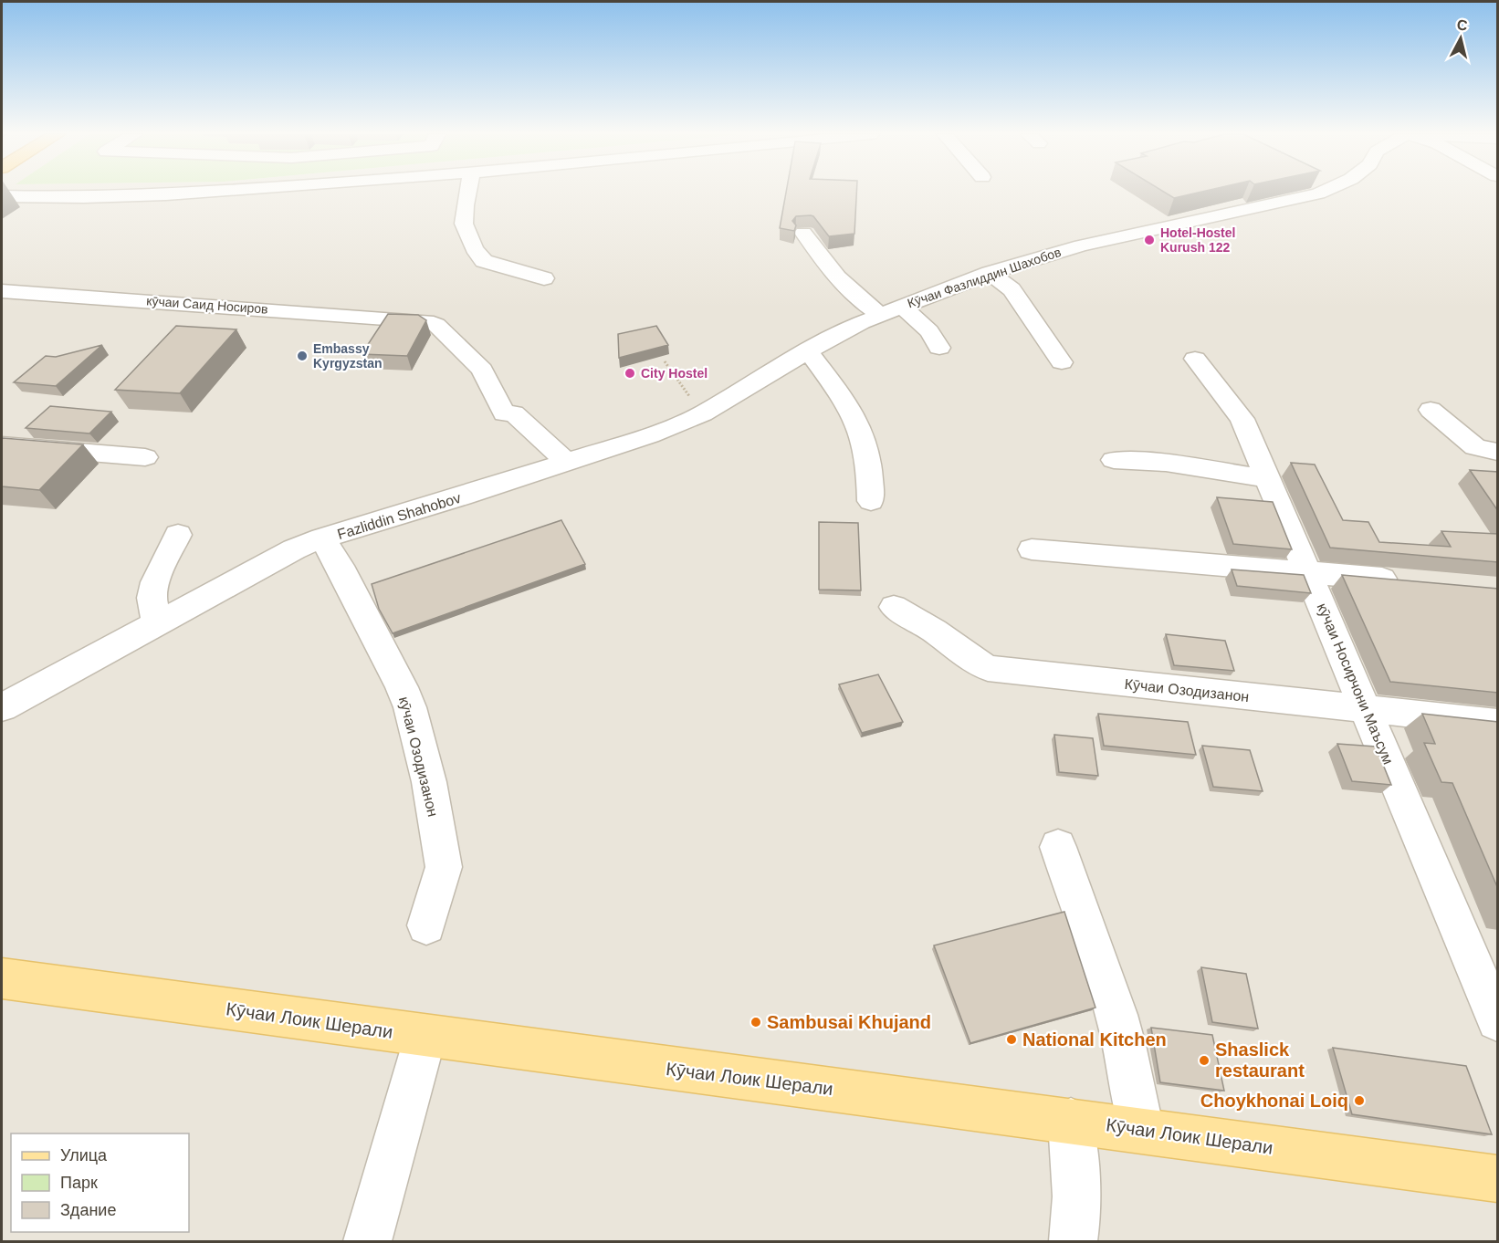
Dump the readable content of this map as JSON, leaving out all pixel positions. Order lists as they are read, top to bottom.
{
  "streets": {
    "main road": ["Кӯчаи Лоик Шерали"],
    "street": [
      "Кӯчаи Фазлиддин Шахобов",
      "кӯчаи Саид Носиров",
      "Fazliddin Shahobov",
      "кӯчаи Носирчони Маъсум",
      "Кӯчаи Озодизанон",
      "кӯчаи Озодизанон"
    ]
  },
  "crossings": [
    ["Кӯчаи Фазлиддин Шахобов", "Fazliddin Shahobov"],
    ["кӯчаи Саид Носиров", "Fazliddin Shahobov"],
    ["Fazliddin Shahobov", "кӯчаи Озодизанон"],
    ["кӯчаи Носирчони Маъсум", "Кӯчаи Озодизанон"]
  ],
  "places": [
    "Hotel-Hostel Kurush 122",
    "Embassy Kyrgyzstan",
    "City Hostel",
    "Sambusai Khujand",
    "National Kitchen",
    "Shaslick restaurant",
    "Choykhonai Loiq"
  ],
  "legend": ["Улица", "Парк", "Здание"],
  "north": "top"
}
